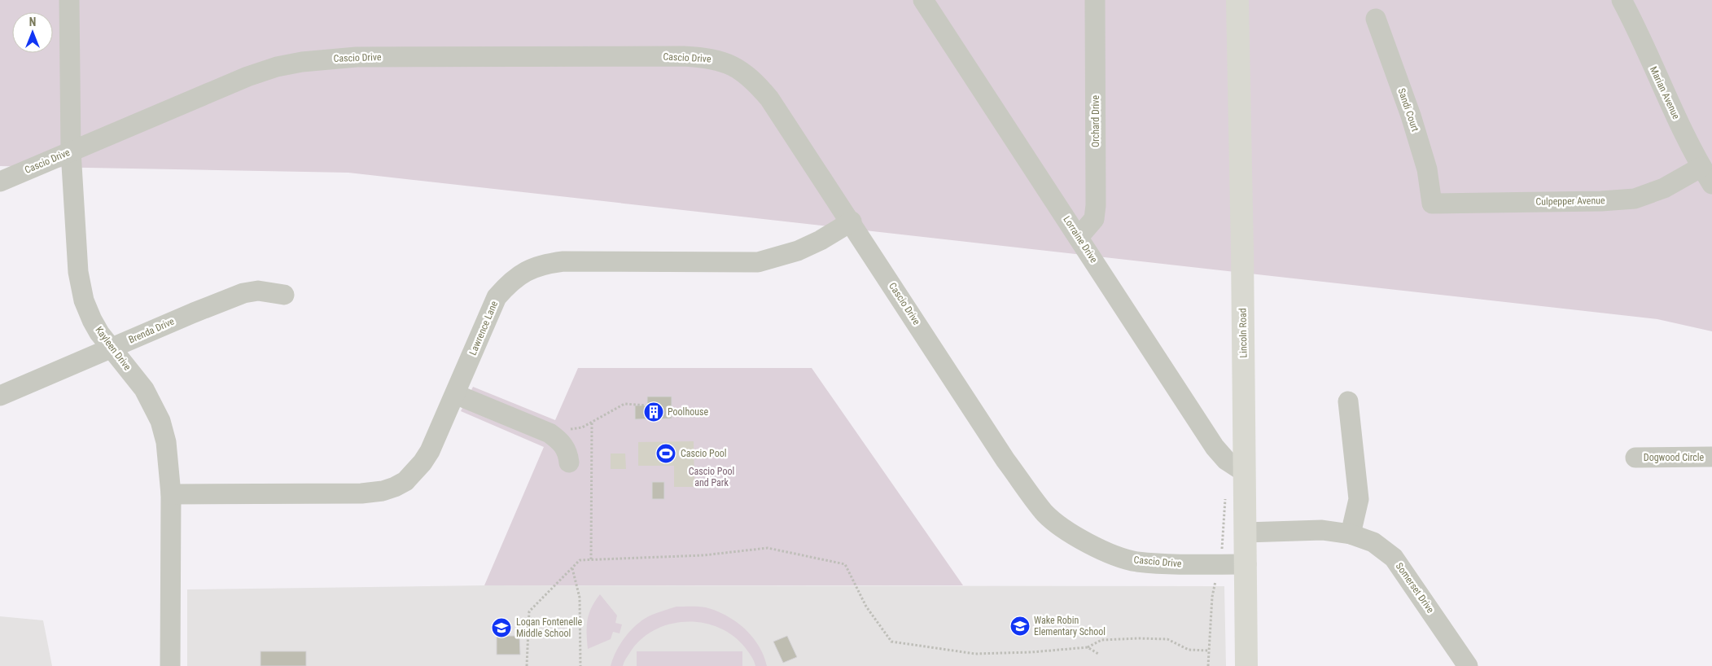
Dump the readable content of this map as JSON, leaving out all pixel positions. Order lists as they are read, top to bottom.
{
  "streets": {
    "main road": ["Lincoln Road"],
    "street": [
      "Cascio Drive",
      "Marian Avenue",
      "Sandi Court",
      "Orchard Drive",
      "Culpepper Avenue",
      "Lorraine Drive",
      "Lawrence Lane",
      "Brenda Drive",
      "Kayleen Drive",
      "Dogwood Circle",
      "Somerset Drive"
    ]
  },
  "crossings": [
    ["Cascio Drive", "Lawrence Lane"],
    ["Cascio Drive", "Lincoln Road"],
    ["Cascio Drive", "Kayleen Drive"],
    ["Marian Avenue", "Culpepper Avenue"],
    ["Sandi Court", "Culpepper Avenue"],
    ["Orchard Drive", "Lorraine Drive"],
    ["Lorraine Drive", "Lincoln Road"],
    ["Lawrence Lane", "Kayleen Drive"],
    ["Brenda Drive", "Kayleen Drive"],
    ["Lincoln Road", "Somerset Drive"]
  ],
  "parks": ["Cascio Pool and Park"],
  "places": {
    "building": ["Poolhouse"],
    "sports": ["Cascio Pool"],
    "school or university": ["Wake Robin Elementary School", "Logan Fontenelle Middle School"]
  },
  "north": "top"
}
